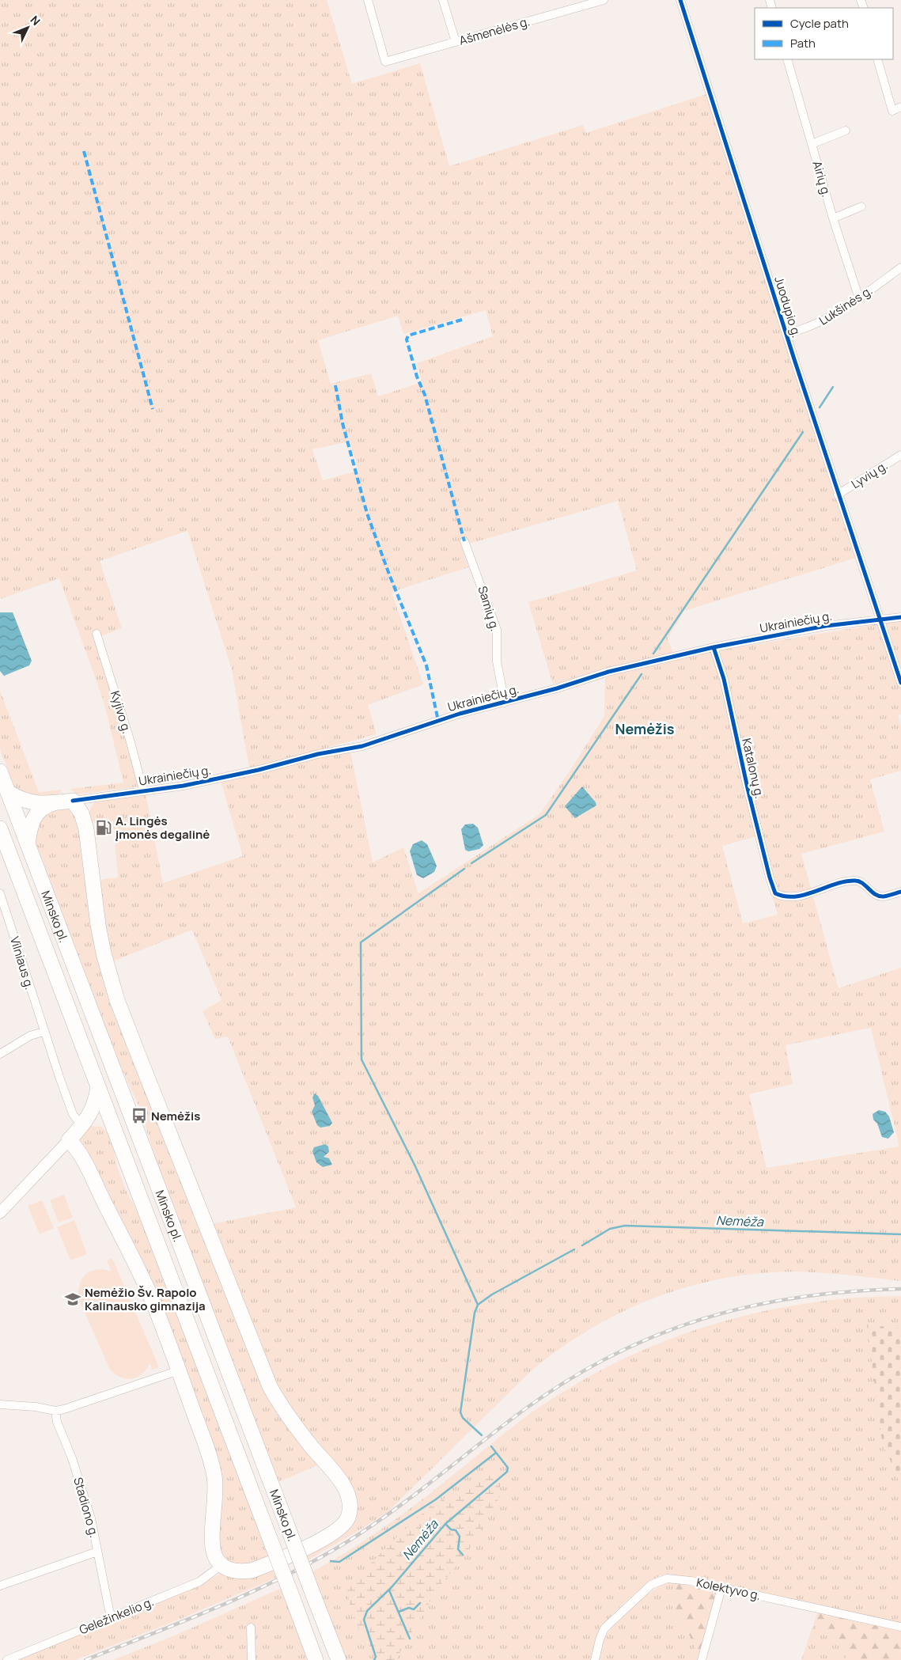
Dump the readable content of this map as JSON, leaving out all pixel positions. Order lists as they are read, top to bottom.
{
  "streets": {
    "highway": ["Minsko pl."],
    "street": [
      "Ašmenėlės g.",
      "Airių g.",
      "Lukšinės g.",
      "Juodupio g.",
      "Lyvių g.",
      "Samių g.",
      "Ukrainiečių g.",
      "Kyjivo g.",
      "Katalonų g.",
      "Vilniaus g.",
      "Stadiono g.",
      "Kolektyvo g.",
      "Geležinkelio g."
    ]
  },
  "crossings": [
    ["Airių g.", "Lukšinės g."],
    ["Lukšinės g.", "Juodupio g."],
    ["Juodupio g.", "Lyvių g."],
    ["Juodupio g.", "Ukrainiečių g."],
    ["Samių g.", "Ukrainiečių g."],
    ["Ukrainiečių g.", "Kyjivo g."],
    ["Ukrainiečių g.", "Katalonų g."]
  ],
  "districts": ["Nemėžis"],
  "water": ["Nemėža"],
  "places": {
    "fuel station": ["A. Lingės įmonės degalinė"],
    "bus stop": ["Nemėžis"],
    "school or university": ["Nemėžio Šv. Rapolo Kalinausko gimnazija"]
  },
  "legend": ["Cycle path", "Path"],
  "north": "top right"
}
